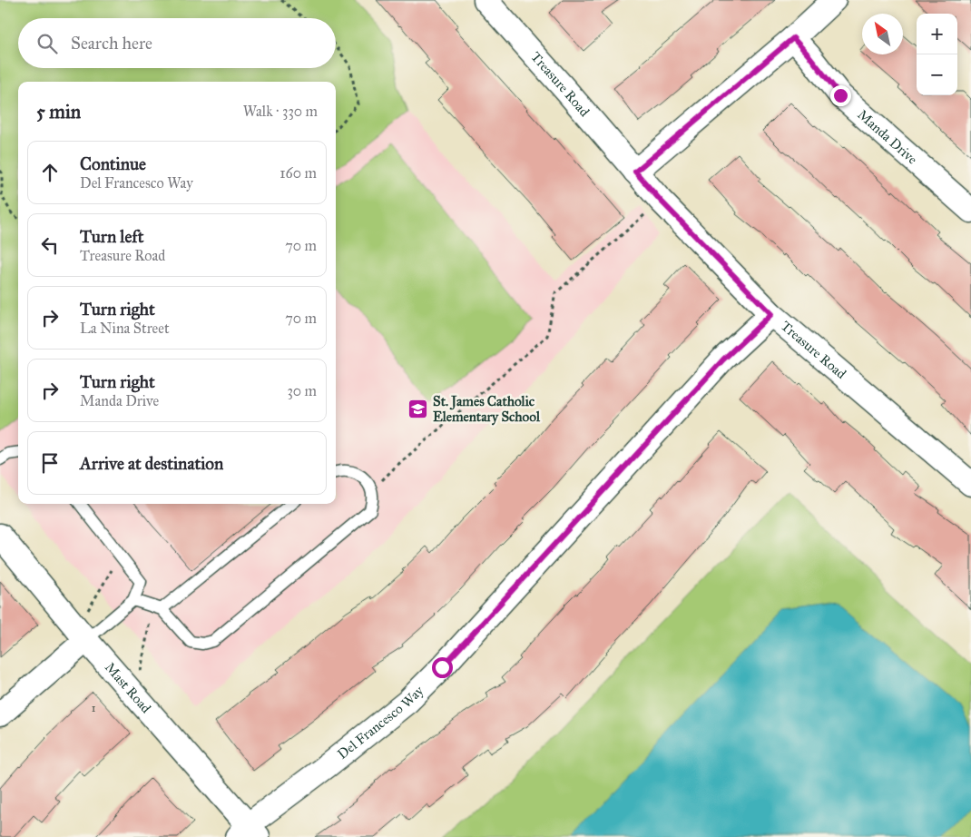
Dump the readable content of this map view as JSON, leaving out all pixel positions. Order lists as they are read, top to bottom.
{
  "streets": {
    "street": [
      "Treasure Road",
      "Manda Drive",
      "Mast Road",
      "Del Francesco Way"
    ]
  },
  "crossings": [
    ["Treasure Road", "Del Francesco Way"],
    ["Mast Road", "Del Francesco Way"]
  ],
  "places": {
    "school or university": ["St. James Catholic Elementary School"]
  },
  "house_numbers": ["1"],
  "north": "top left",
  "page": {
    "map_buttons": ["+", "−"],
    "search": "Search here",
    "heading": ["5 min", "Walk · 330 m"],
    "list": [
      ["Continue", "Del Francesco Way", "160 m"],
      ["Turn left", "Treasure Road", "70 m"],
      ["Turn right", "La Nina Street", "70 m"],
      ["Turn right", "Manda Drive", "30 m"],
      "Arrive at destination"
    ]
  }
}
